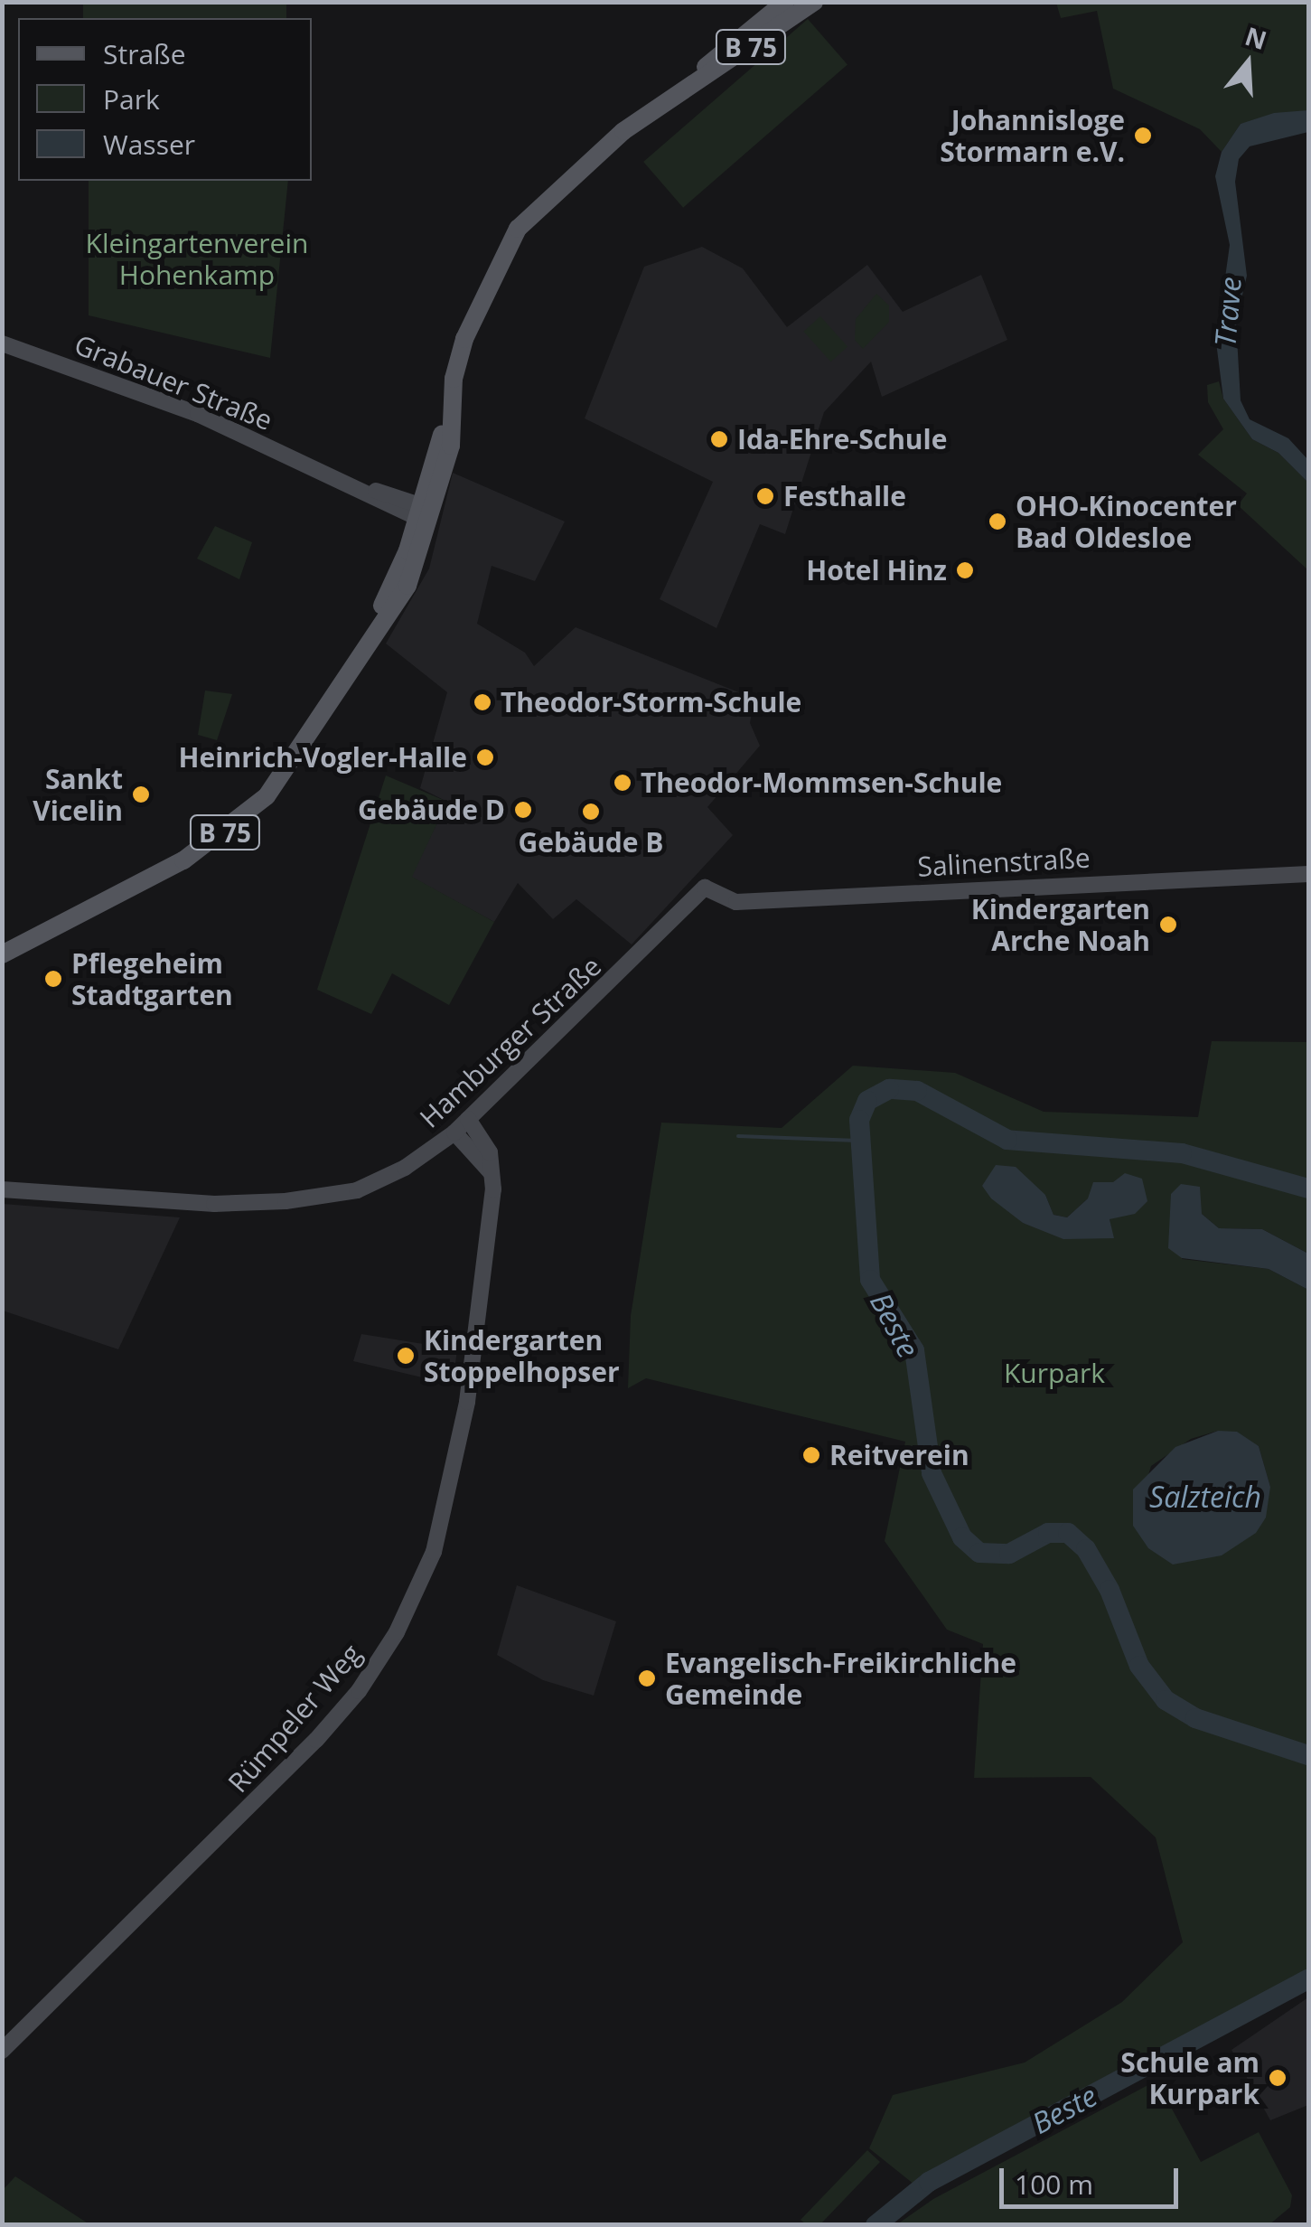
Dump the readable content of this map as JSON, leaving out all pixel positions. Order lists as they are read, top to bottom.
{
  "streets": {
    "main road": ["B 75"],
    "street": [
      "Grabauer Straße",
      "Salinenstraße",
      "Hamburger Straße",
      "Rümpeler Weg"
    ]
  },
  "crossings": [
    ["B 75", "Grabauer Straße"],
    ["Salinenstraße", "Hamburger Straße"],
    ["Hamburger Straße", "Rümpeler Weg"]
  ],
  "water": ["Trave", "Beste", "Salzteich"],
  "parks": ["Kleingartenverein Hohenkamp", "Kurpark"],
  "places": [
    "Johannisloge Stormarn e.V.",
    "Ida-Ehre-Schule",
    "Festhalle",
    "OHO-Kinocenter Bad Oldesloe",
    "Hotel Hinz",
    "Theodor-Storm-Schule",
    "Heinrich-Vogler-Halle",
    "Theodor-Mommsen-Schule",
    "Sankt Vicelin",
    "Gebäude D",
    "Gebäude B",
    "Kindergarten Arche Noah",
    "Pflegeheim Stadtgarten",
    "Kindergarten Stoppelhopser",
    "Reitverein",
    "Evangelisch-Freikirchliche Gemeinde",
    "Schule am Kurpark"
  ],
  "legend": ["Straße", "Park", "Wasser"],
  "scale_bar": "100 m",
  "north": "top"
}
